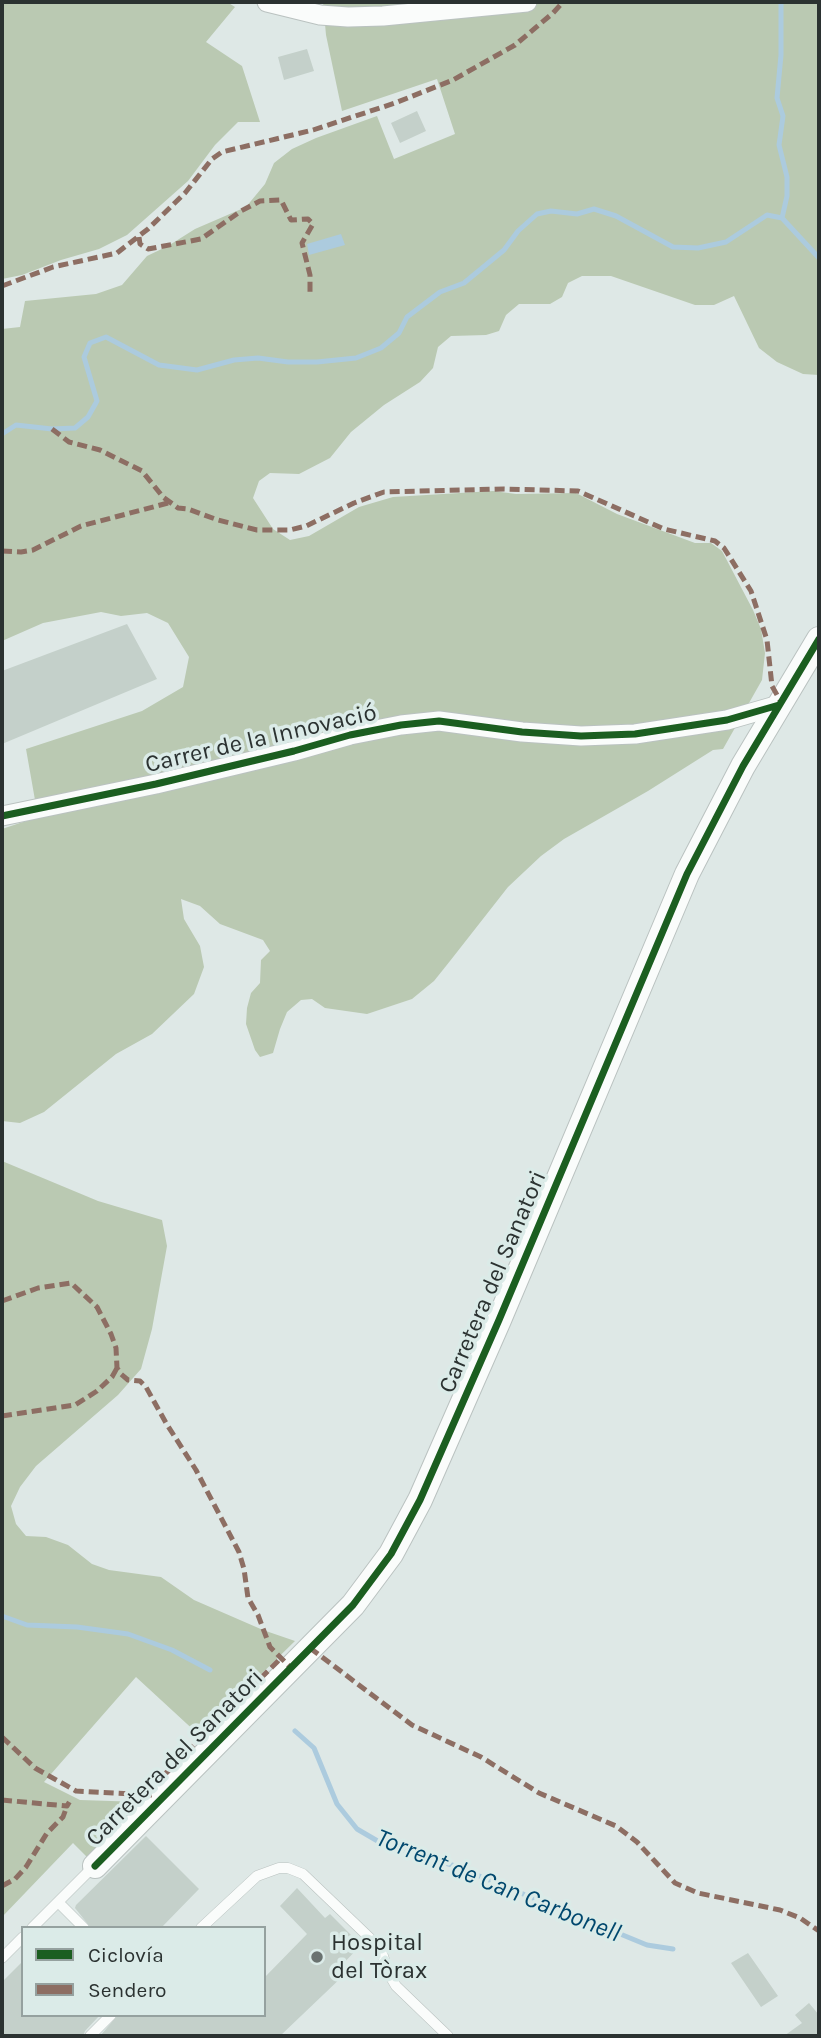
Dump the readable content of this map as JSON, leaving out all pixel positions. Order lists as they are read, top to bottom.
{
  "streets": {
    "street": ["Carrer de la Innovació", "Carretera del Sanatori"]
  },
  "crossings": [
    ["Carrer de la Innovació", "Carretera del Sanatori"]
  ],
  "water": ["Torrent de Can Carbonell"],
  "places": ["Hospital del Tòrax"],
  "legend": ["Ciclovía", "Sendero"]
}
